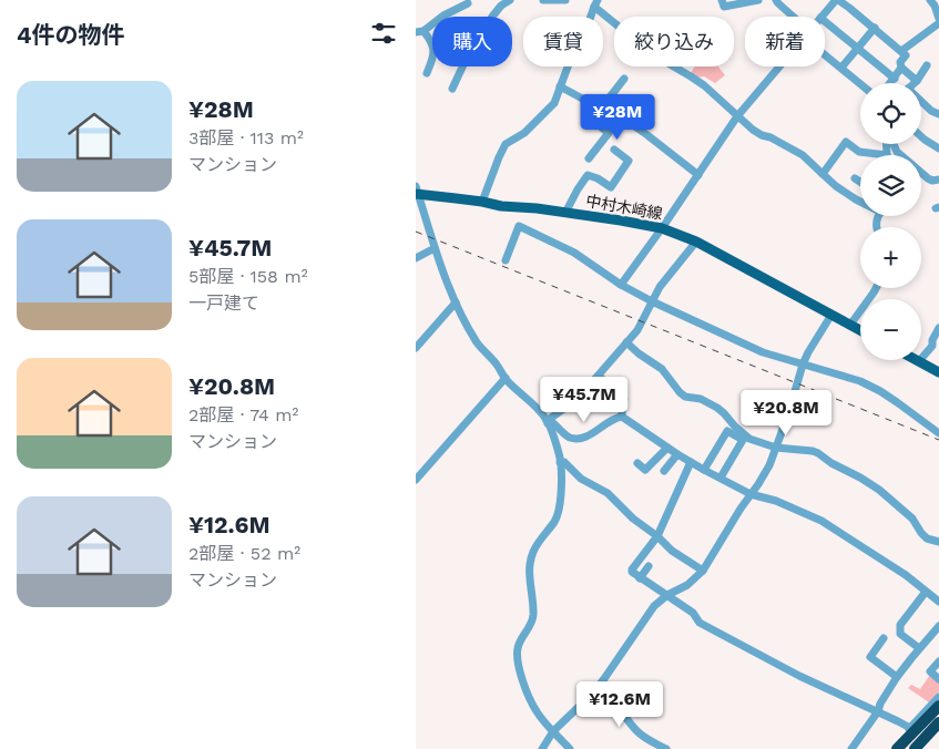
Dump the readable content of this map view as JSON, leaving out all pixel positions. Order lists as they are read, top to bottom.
{
  "streets": {
    "main road": ["中村木崎線"]
  },
  "page": {
    "heading": "4件の物件",
    "chip": [
      "購入",
      "賃貸",
      "絞り込み",
      "新着"
    ],
    "list": [
      {
        "name": "¥28M",
        "note": "3部屋 · 113 m² · マンション"
      },
      {
        "name": "¥45.7M",
        "note": "5部屋 · 158 m² · 一戸建て"
      },
      {
        "name": "¥20.8M",
        "note": "2部屋 · 74 m² · マンション"
      },
      {
        "name": "¥12.6M",
        "note": "2部屋 · 52 m² · マンション"
      }
    ],
    "map_buttons": ["+", "−"],
    "price": [
      "¥28M",
      "¥45.7M",
      "¥20.8M",
      "¥12.6M"
    ]
  }
}
